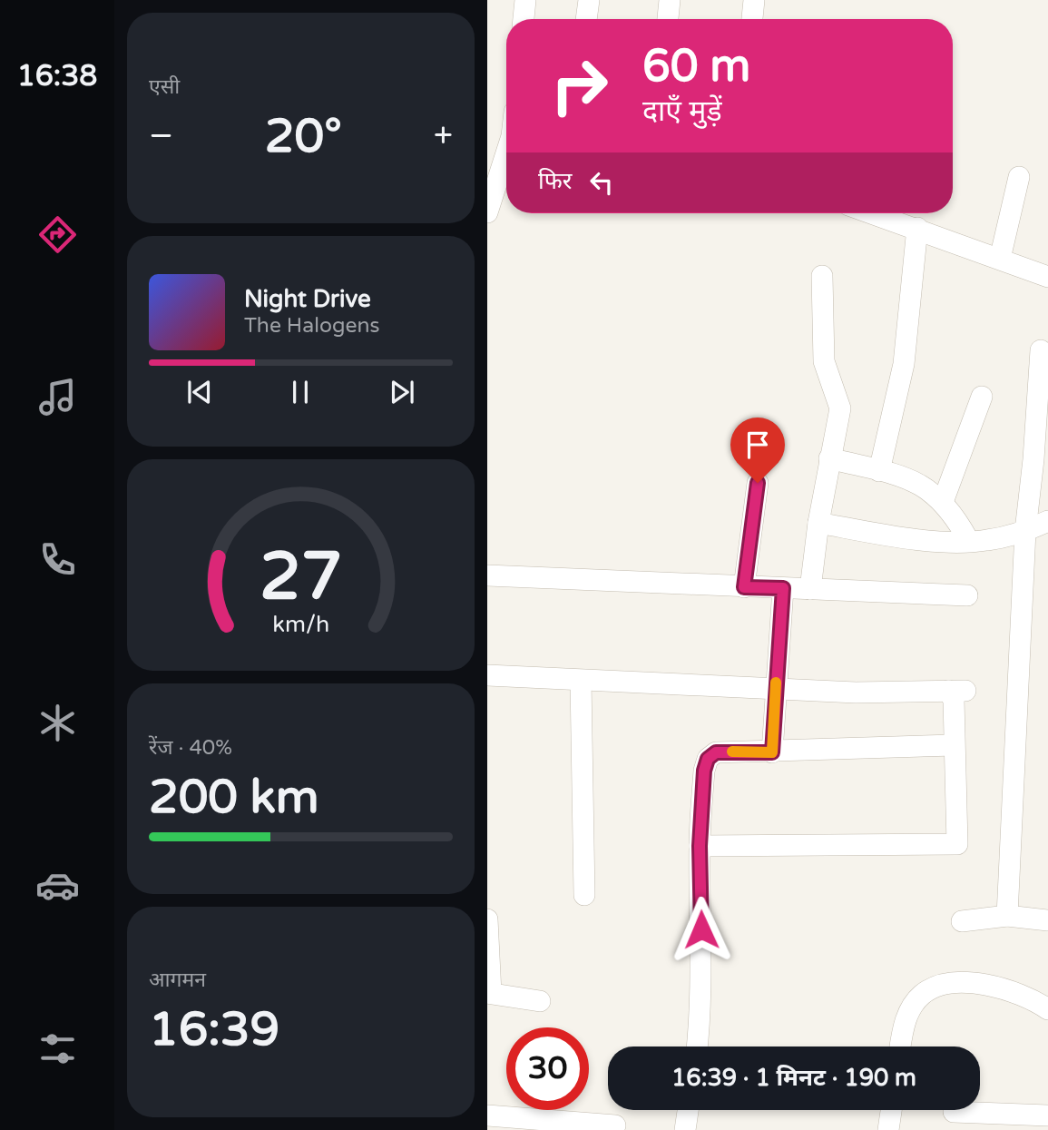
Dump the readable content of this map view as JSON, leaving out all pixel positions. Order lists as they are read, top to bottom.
{
  "page": {
    "tabs": "16:38",
    "tile": [
      "एसी",
      ["रेंज · 40%", "200 km"],
      ["आगमन", "16:39"]
    ],
    "turn": ["60 m", "दाएँ मुड़ें"],
    "heat": ["−", "20°", "+"],
    "then": "फिर",
    "song": ["Night Drive", "The Halogens"],
    "limit": "30",
    "trip": "16:39 · 1 मिनट · 190 m",
    "gauge": ["27", "km/h"]
  }
}
